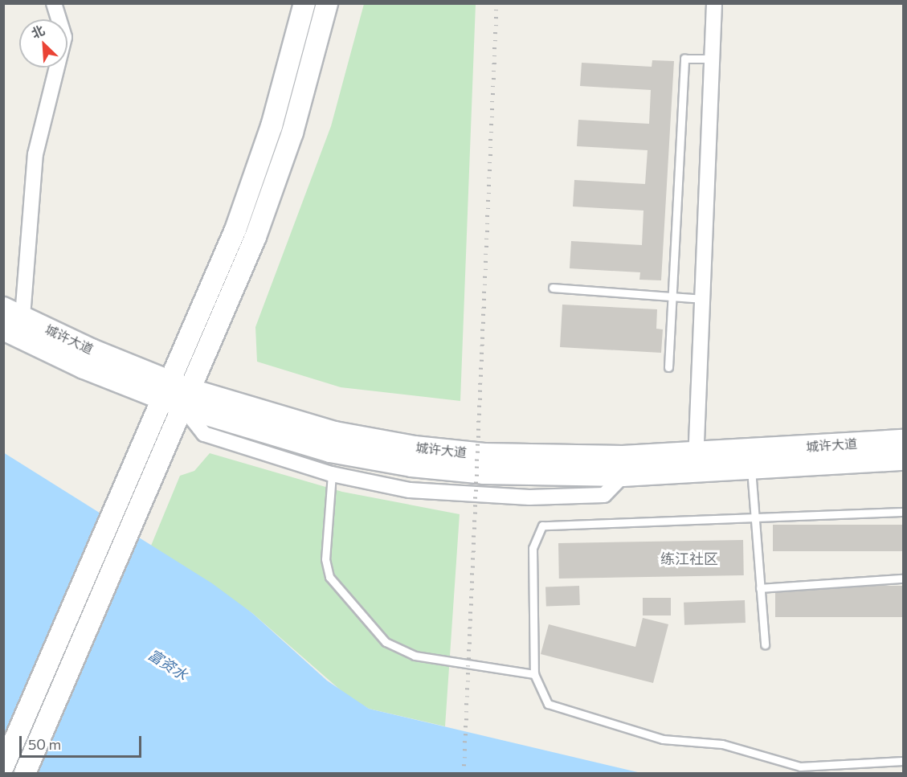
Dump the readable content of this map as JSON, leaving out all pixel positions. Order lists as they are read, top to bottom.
{
  "streets": {
    "main road": ["城许大道"]
  },
  "districts": ["练江社区"],
  "water": ["富资水"],
  "scale_bar": "50 m",
  "north": "top left"
}
